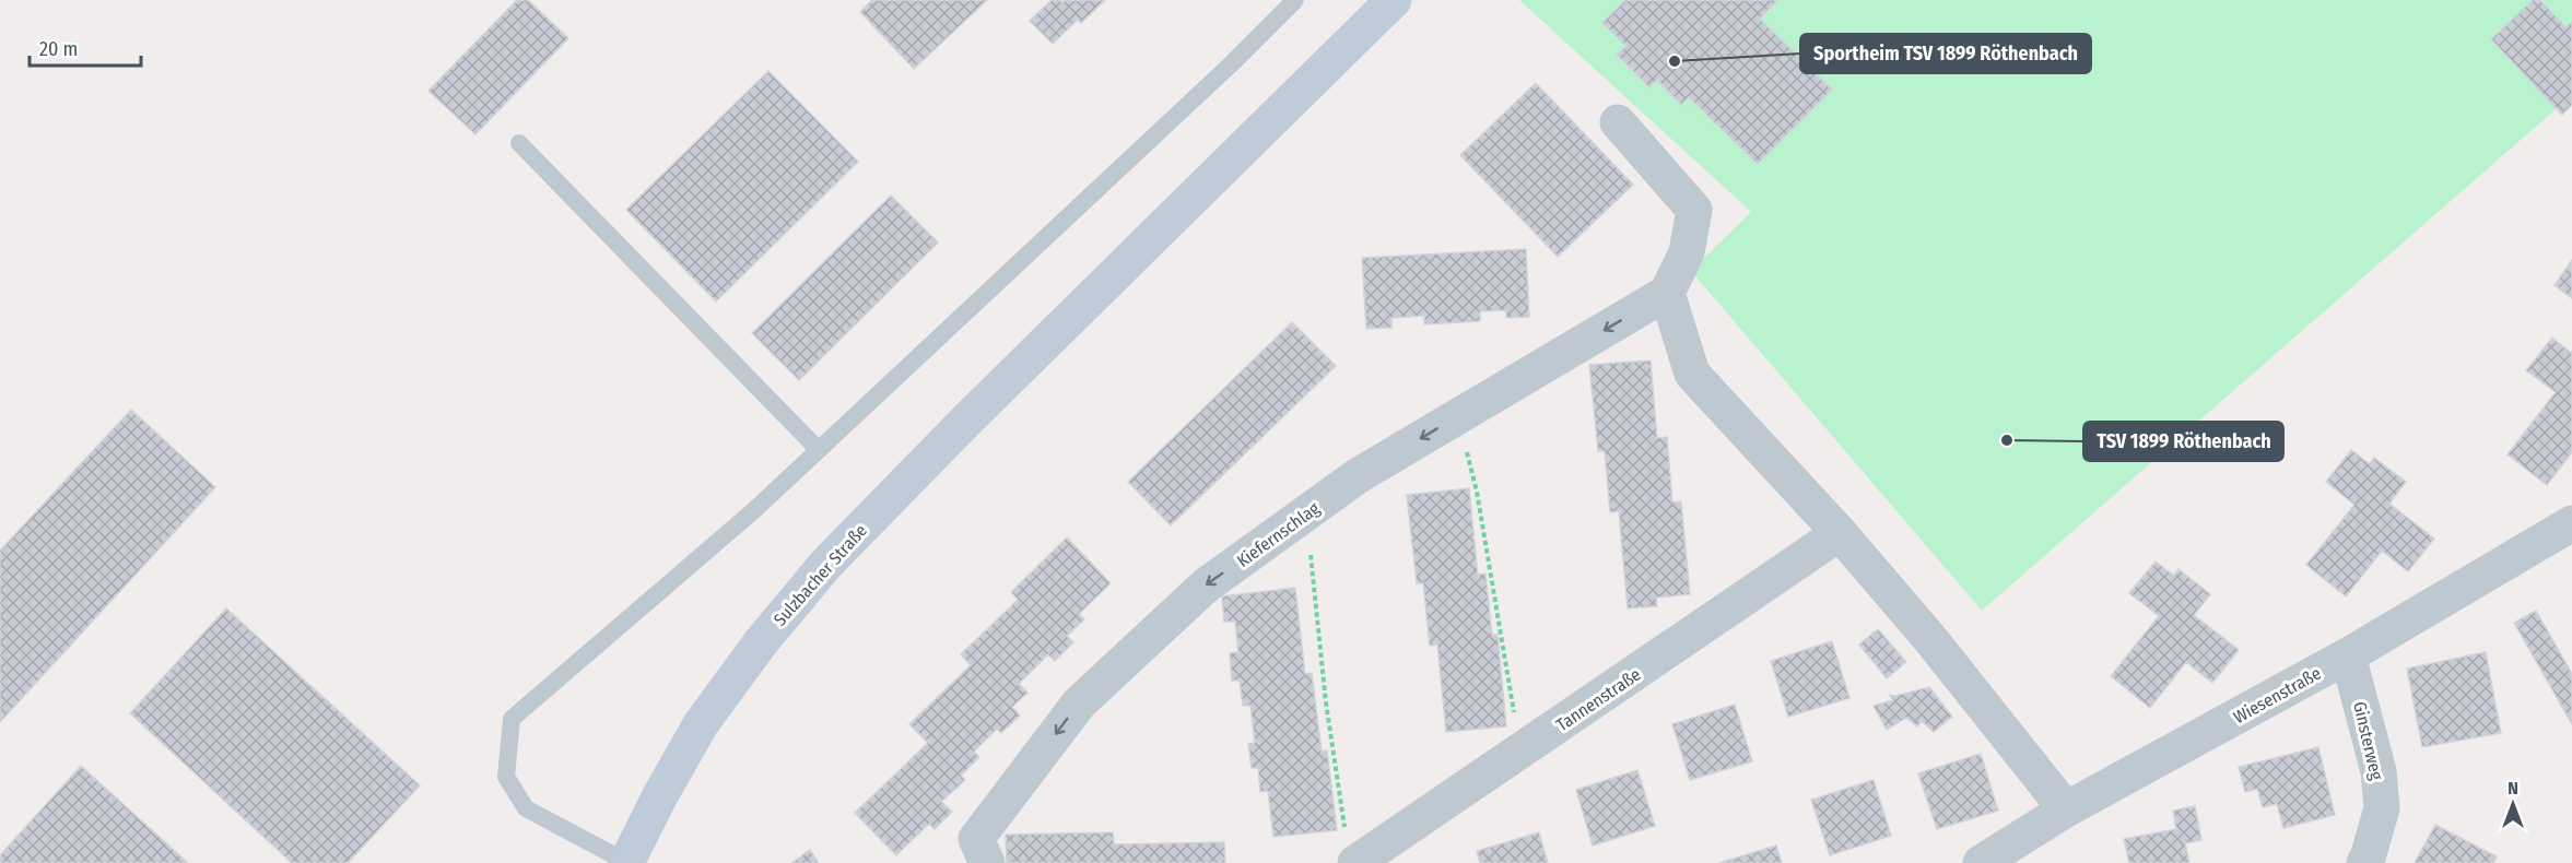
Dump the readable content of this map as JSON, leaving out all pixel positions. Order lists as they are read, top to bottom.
{
  "streets": {
    "main road": ["Sulzbacher Straße"],
    "street": [
      "Kiefernschlag",
      "Wiesenstraße",
      "Tannenstraße",
      "Ginsterweg"
    ]
  },
  "crossings": [
    ["Wiesenstraße", "Ginsterweg"]
  ],
  "one_way": ["Kiefernschlag"],
  "places": ["Sportheim TSV 1899 Röthenbach", "TSV 1899 Röthenbach"],
  "scale_bar": "20 m",
  "north": "top"
}
